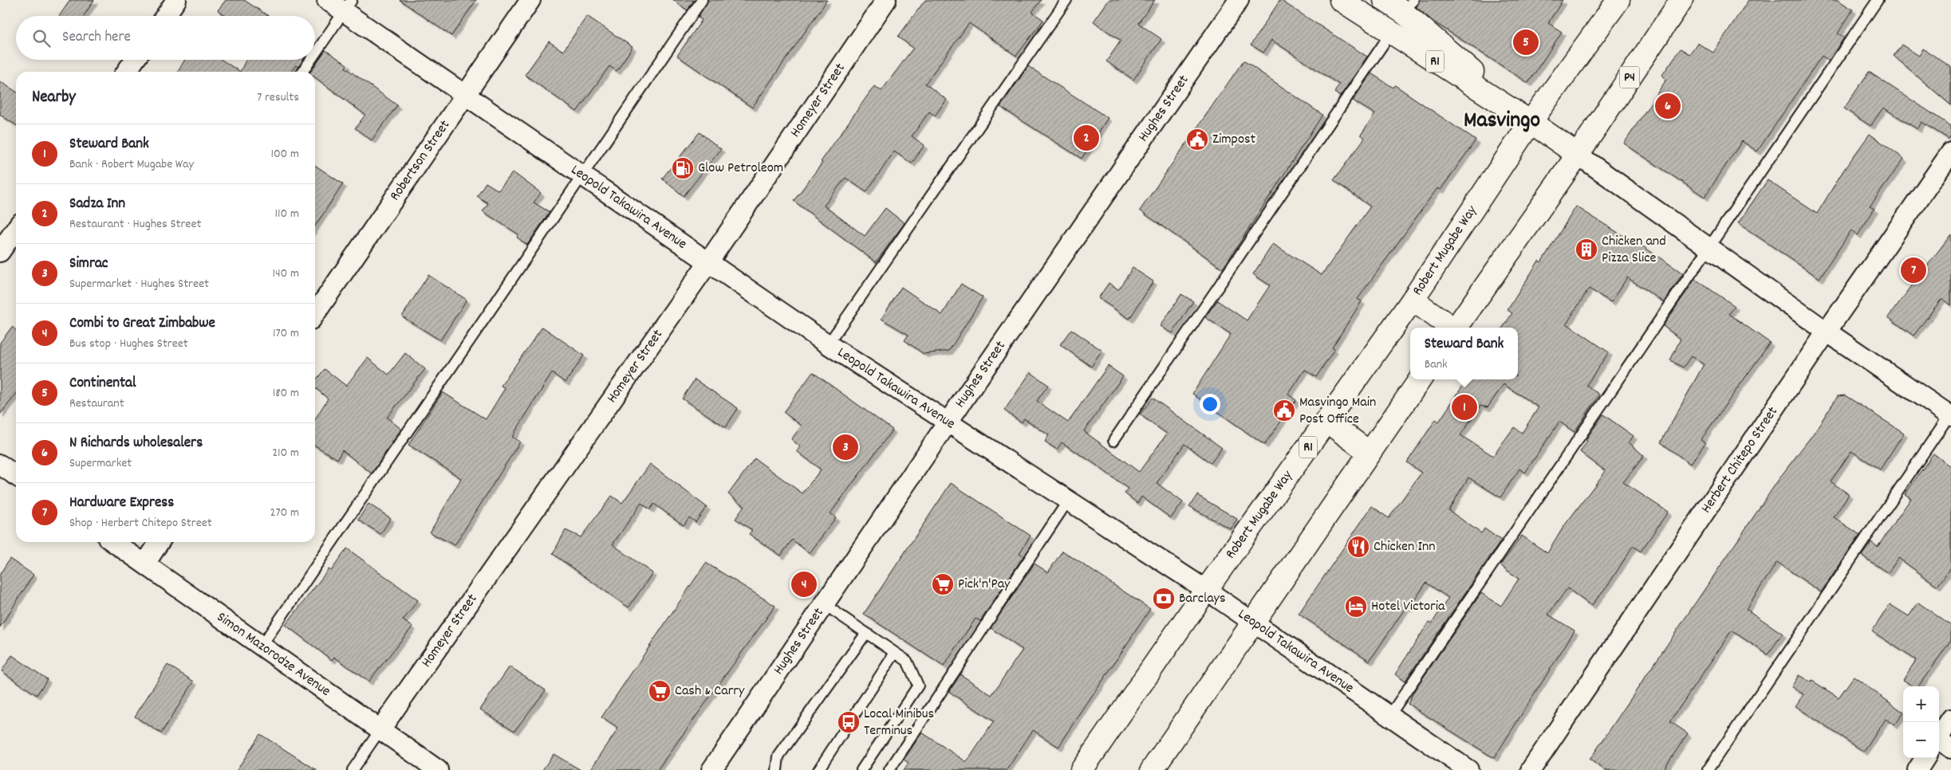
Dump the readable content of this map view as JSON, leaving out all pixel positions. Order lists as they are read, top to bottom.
{
  "streets": {
    "highway": ["R1", "P4", "Robert Mugabe Way"],
    "street": [
      "Homeyer Street",
      "Hughes Street",
      "Robertson Street",
      "Leopold Takawira Avenue",
      "Herbert Chitepo Street",
      "Simon Mazorodze Avenue"
    ]
  },
  "crossings": [
    ["R1", "Robert Mugabe Way"],
    ["Homeyer Street", "Leopold Takawira Avenue"],
    ["Homeyer Street", "Simon Mazorodze Avenue"],
    ["Hughes Street", "Leopold Takawira Avenue"],
    ["Robertson Street", "Leopold Takawira Avenue"],
    ["Leopold Takawira Avenue", "Robert Mugabe Way"]
  ],
  "districts": ["Masvingo"],
  "places": {
    "public building": ["Zimpost", "Masvingo Main Post Office"],
    "fuel station": ["Glow Petroleom"],
    "building": ["Chicken and Pizza Slice"],
    "restaurant": ["Chicken Inn"],
    "supermarket": ["Pick'n'Pay", "Cash & Carry"],
    "bank": ["Barclays"],
    "hotel": ["Hotel Victoria"],
    "bus stop": ["Local Minibus Terminus"]
  },
  "page": {
    "search": "Search here",
    "pins": [
      "5",
      "6",
      "2",
      "7",
      "1",
      "3",
      "4"
    ],
    "heading": ["Nearby", "7 results"],
    "list": [
      {
        "mark": "1",
        "name": "Steward Bank",
        "note": "Bank · Robert Mugabe Way",
        "value": "100 m"
      },
      {
        "mark": "2",
        "name": "Sadza Inn",
        "note": "Restaurant · Hughes Street",
        "value": "110 m"
      },
      {
        "mark": "3",
        "name": "Simrac",
        "note": "Supermarket · Hughes Street",
        "value": "140 m"
      },
      {
        "mark": "4",
        "name": "Combi to Great Zimbabwe",
        "note": "Bus stop · Hughes Street",
        "value": "170 m"
      },
      {
        "mark": "5",
        "name": "Continental",
        "note": "Restaurant",
        "value": "180 m"
      },
      {
        "mark": "6",
        "name": "N Richards wholesalers",
        "note": "Supermarket",
        "value": "210 m"
      },
      {
        "mark": "7",
        "name": "Hardware Express",
        "note": "Shop · Herbert Chitepo Street",
        "value": "270 m"
      }
    ],
    "popup": ["Steward Bank", "Bank"],
    "map_buttons": ["+", "−"]
  }
}
